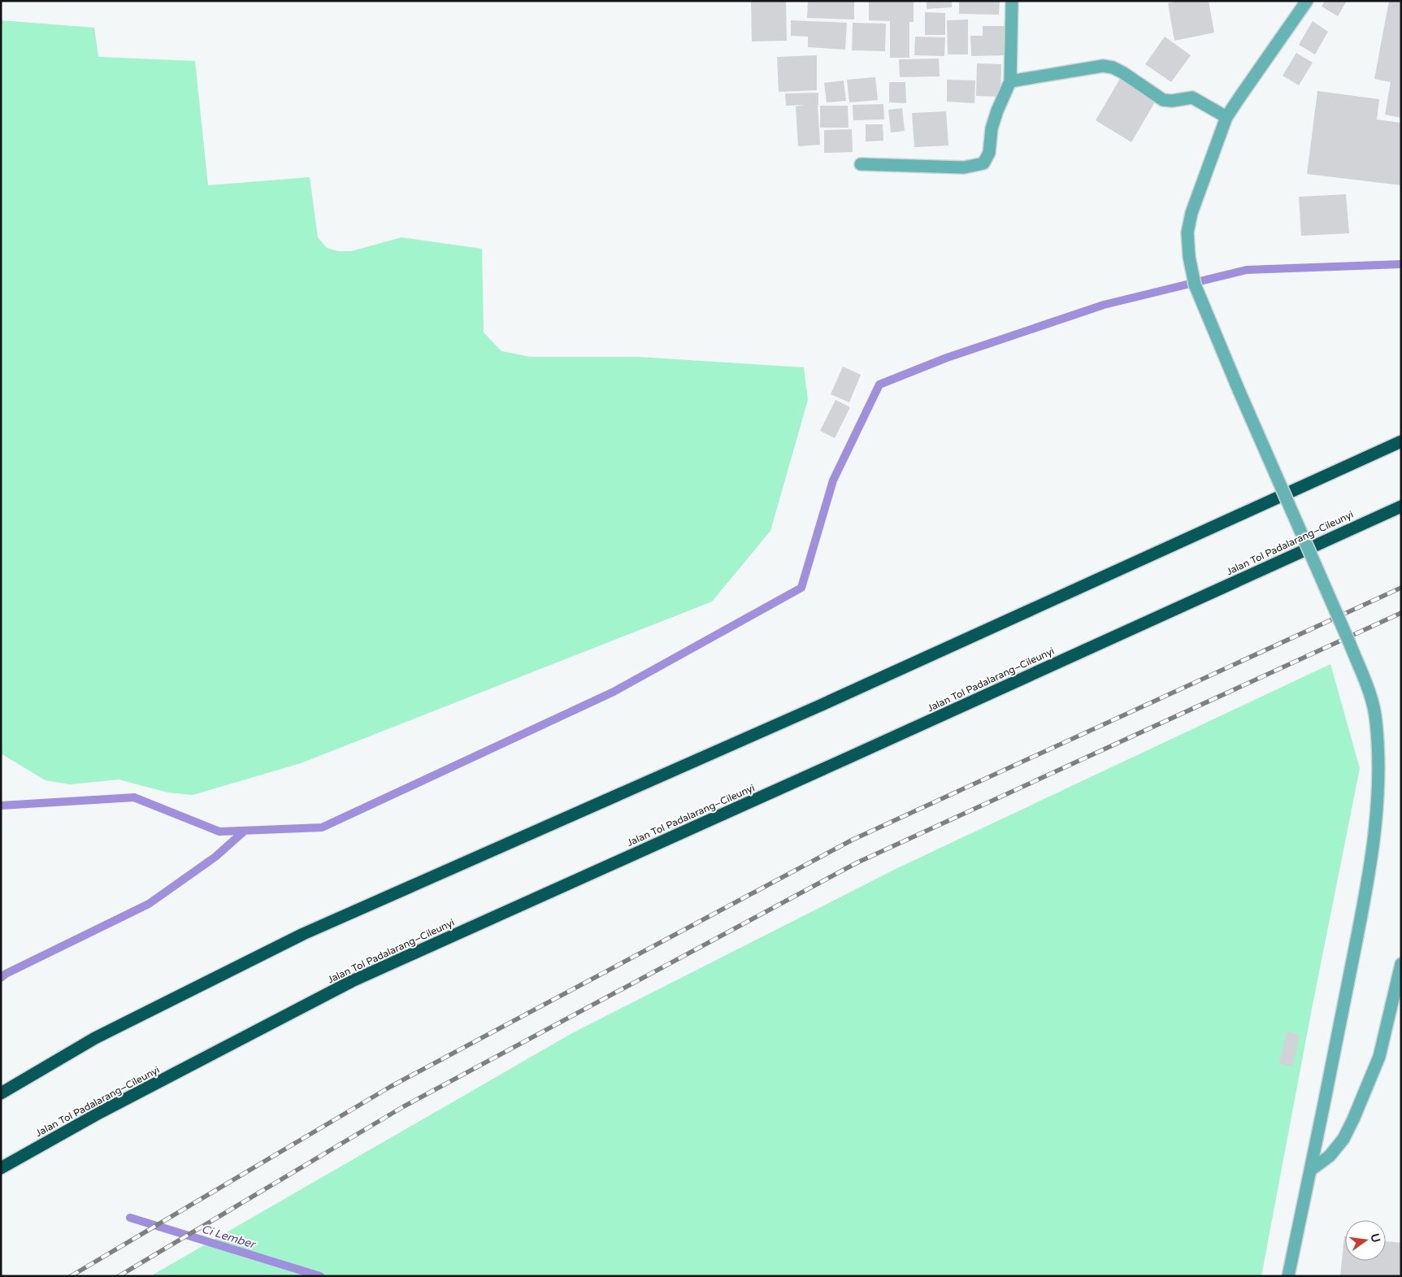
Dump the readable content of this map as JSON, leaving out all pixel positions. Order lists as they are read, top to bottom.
{
  "streets": {
    "highway": ["Jalan Tol Padalarang–Cileunyi"]
  },
  "water": ["Ci Lember"],
  "north": "right"
}
